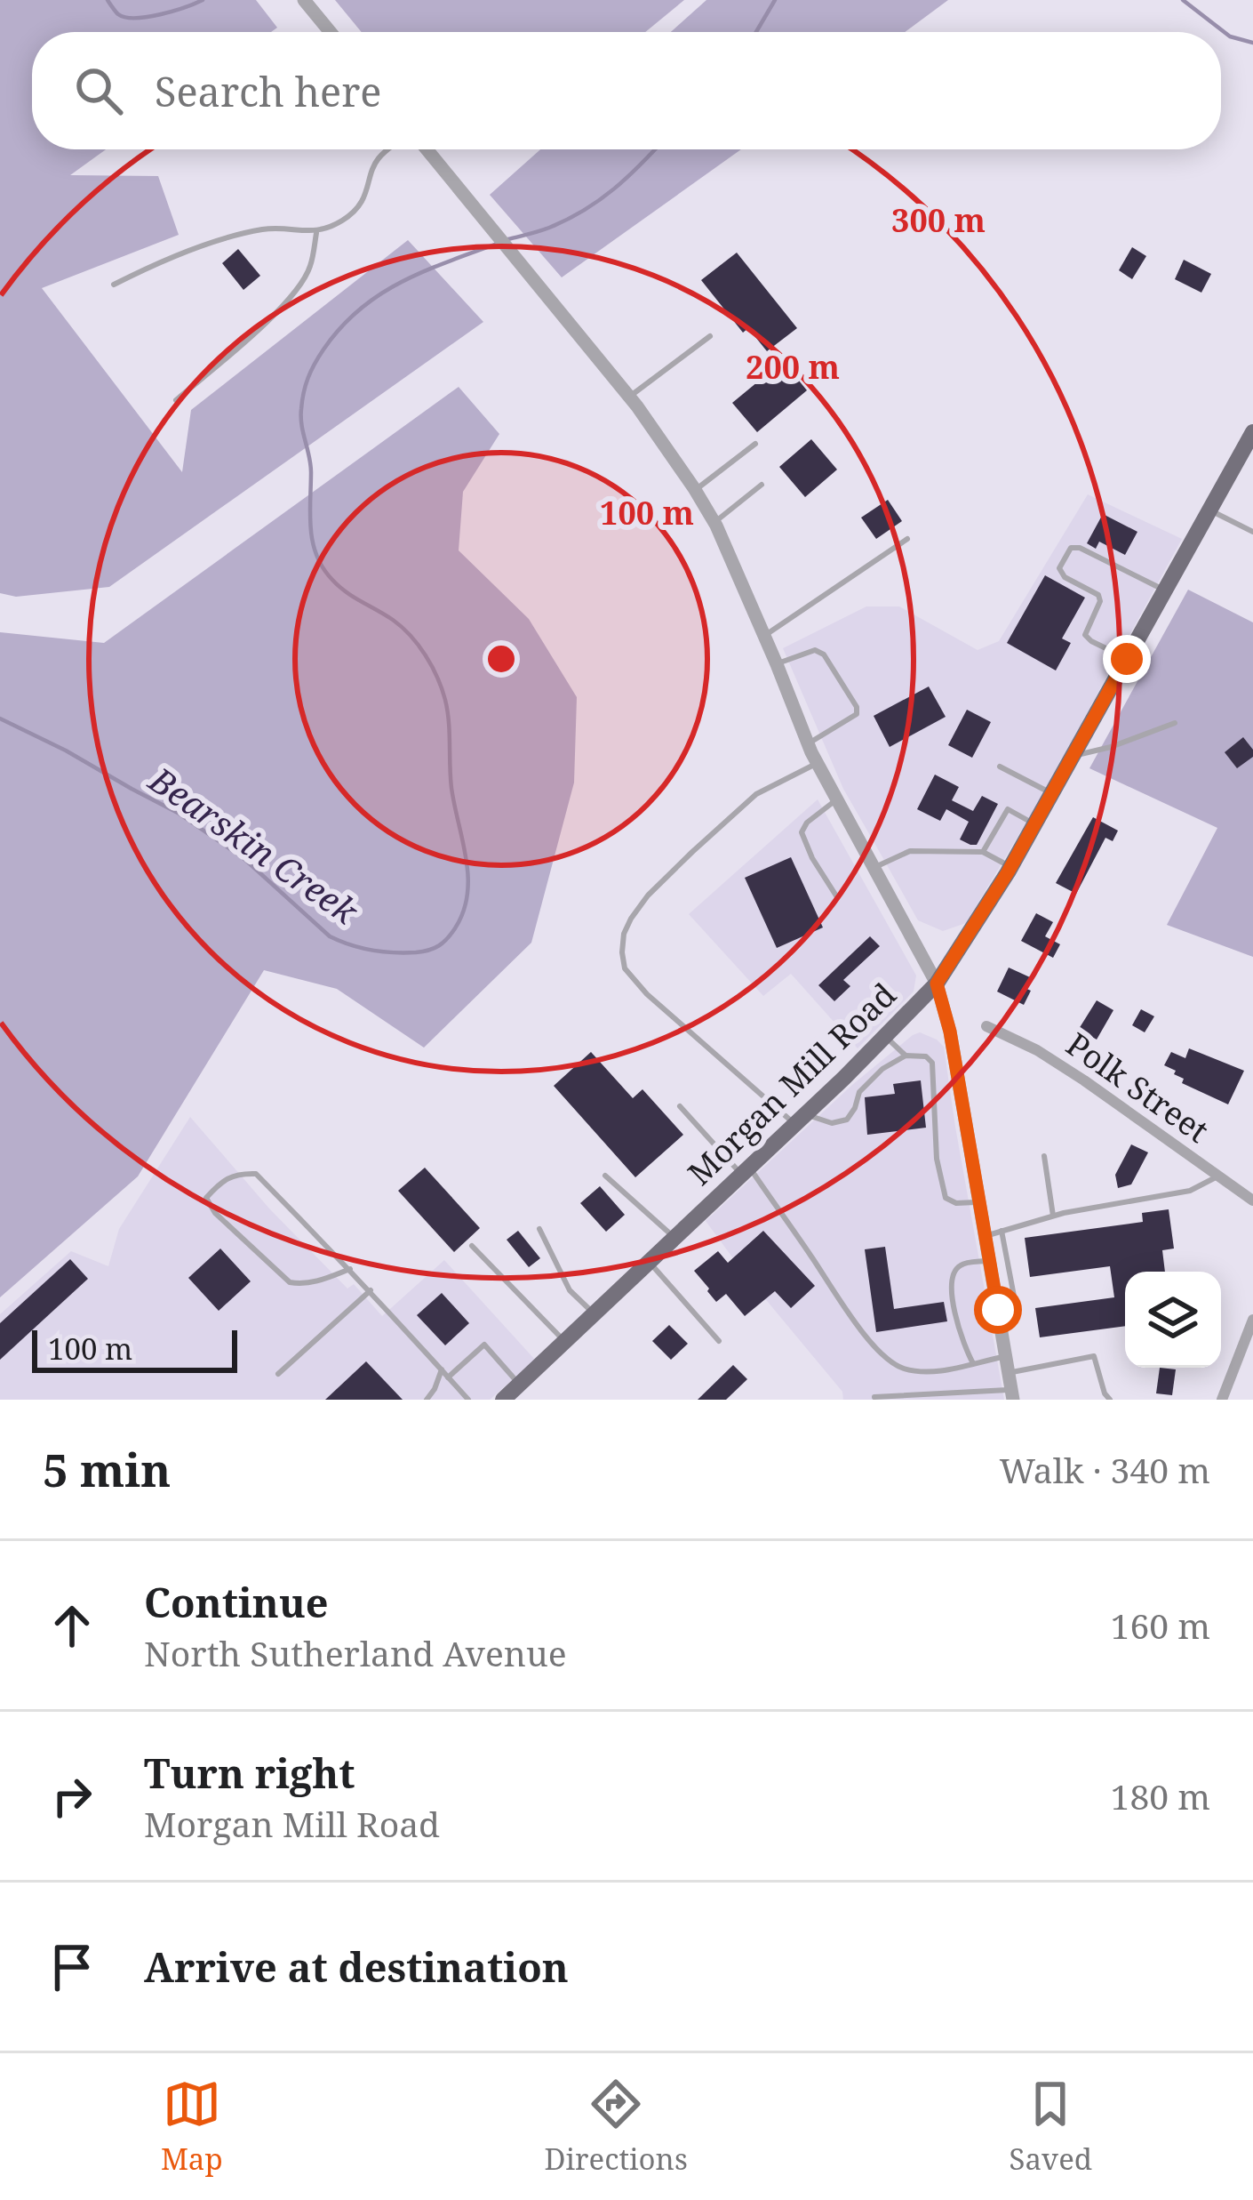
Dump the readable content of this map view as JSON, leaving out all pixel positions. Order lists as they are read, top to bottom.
{
  "streets": {
    "main road": ["Morgan Mill Road"],
    "street": ["Polk Street"]
  },
  "water": ["Bearskin Creek"],
  "scale_bar": "100 m",
  "page": {
    "search": "Search here",
    "scale": "100 m",
    "heading": ["5 min", "Walk · 340 m"],
    "list": [
      ["Continue", "North Sutherland Avenue", "160 m"],
      ["Turn right", "Morgan Mill Road", "180 m"],
      "Arrive at destination"
    ],
    "nav": ["Map", "Directions", "Saved"]
  },
  "rings": ["300 m", "200 m", "100 m"]
}
